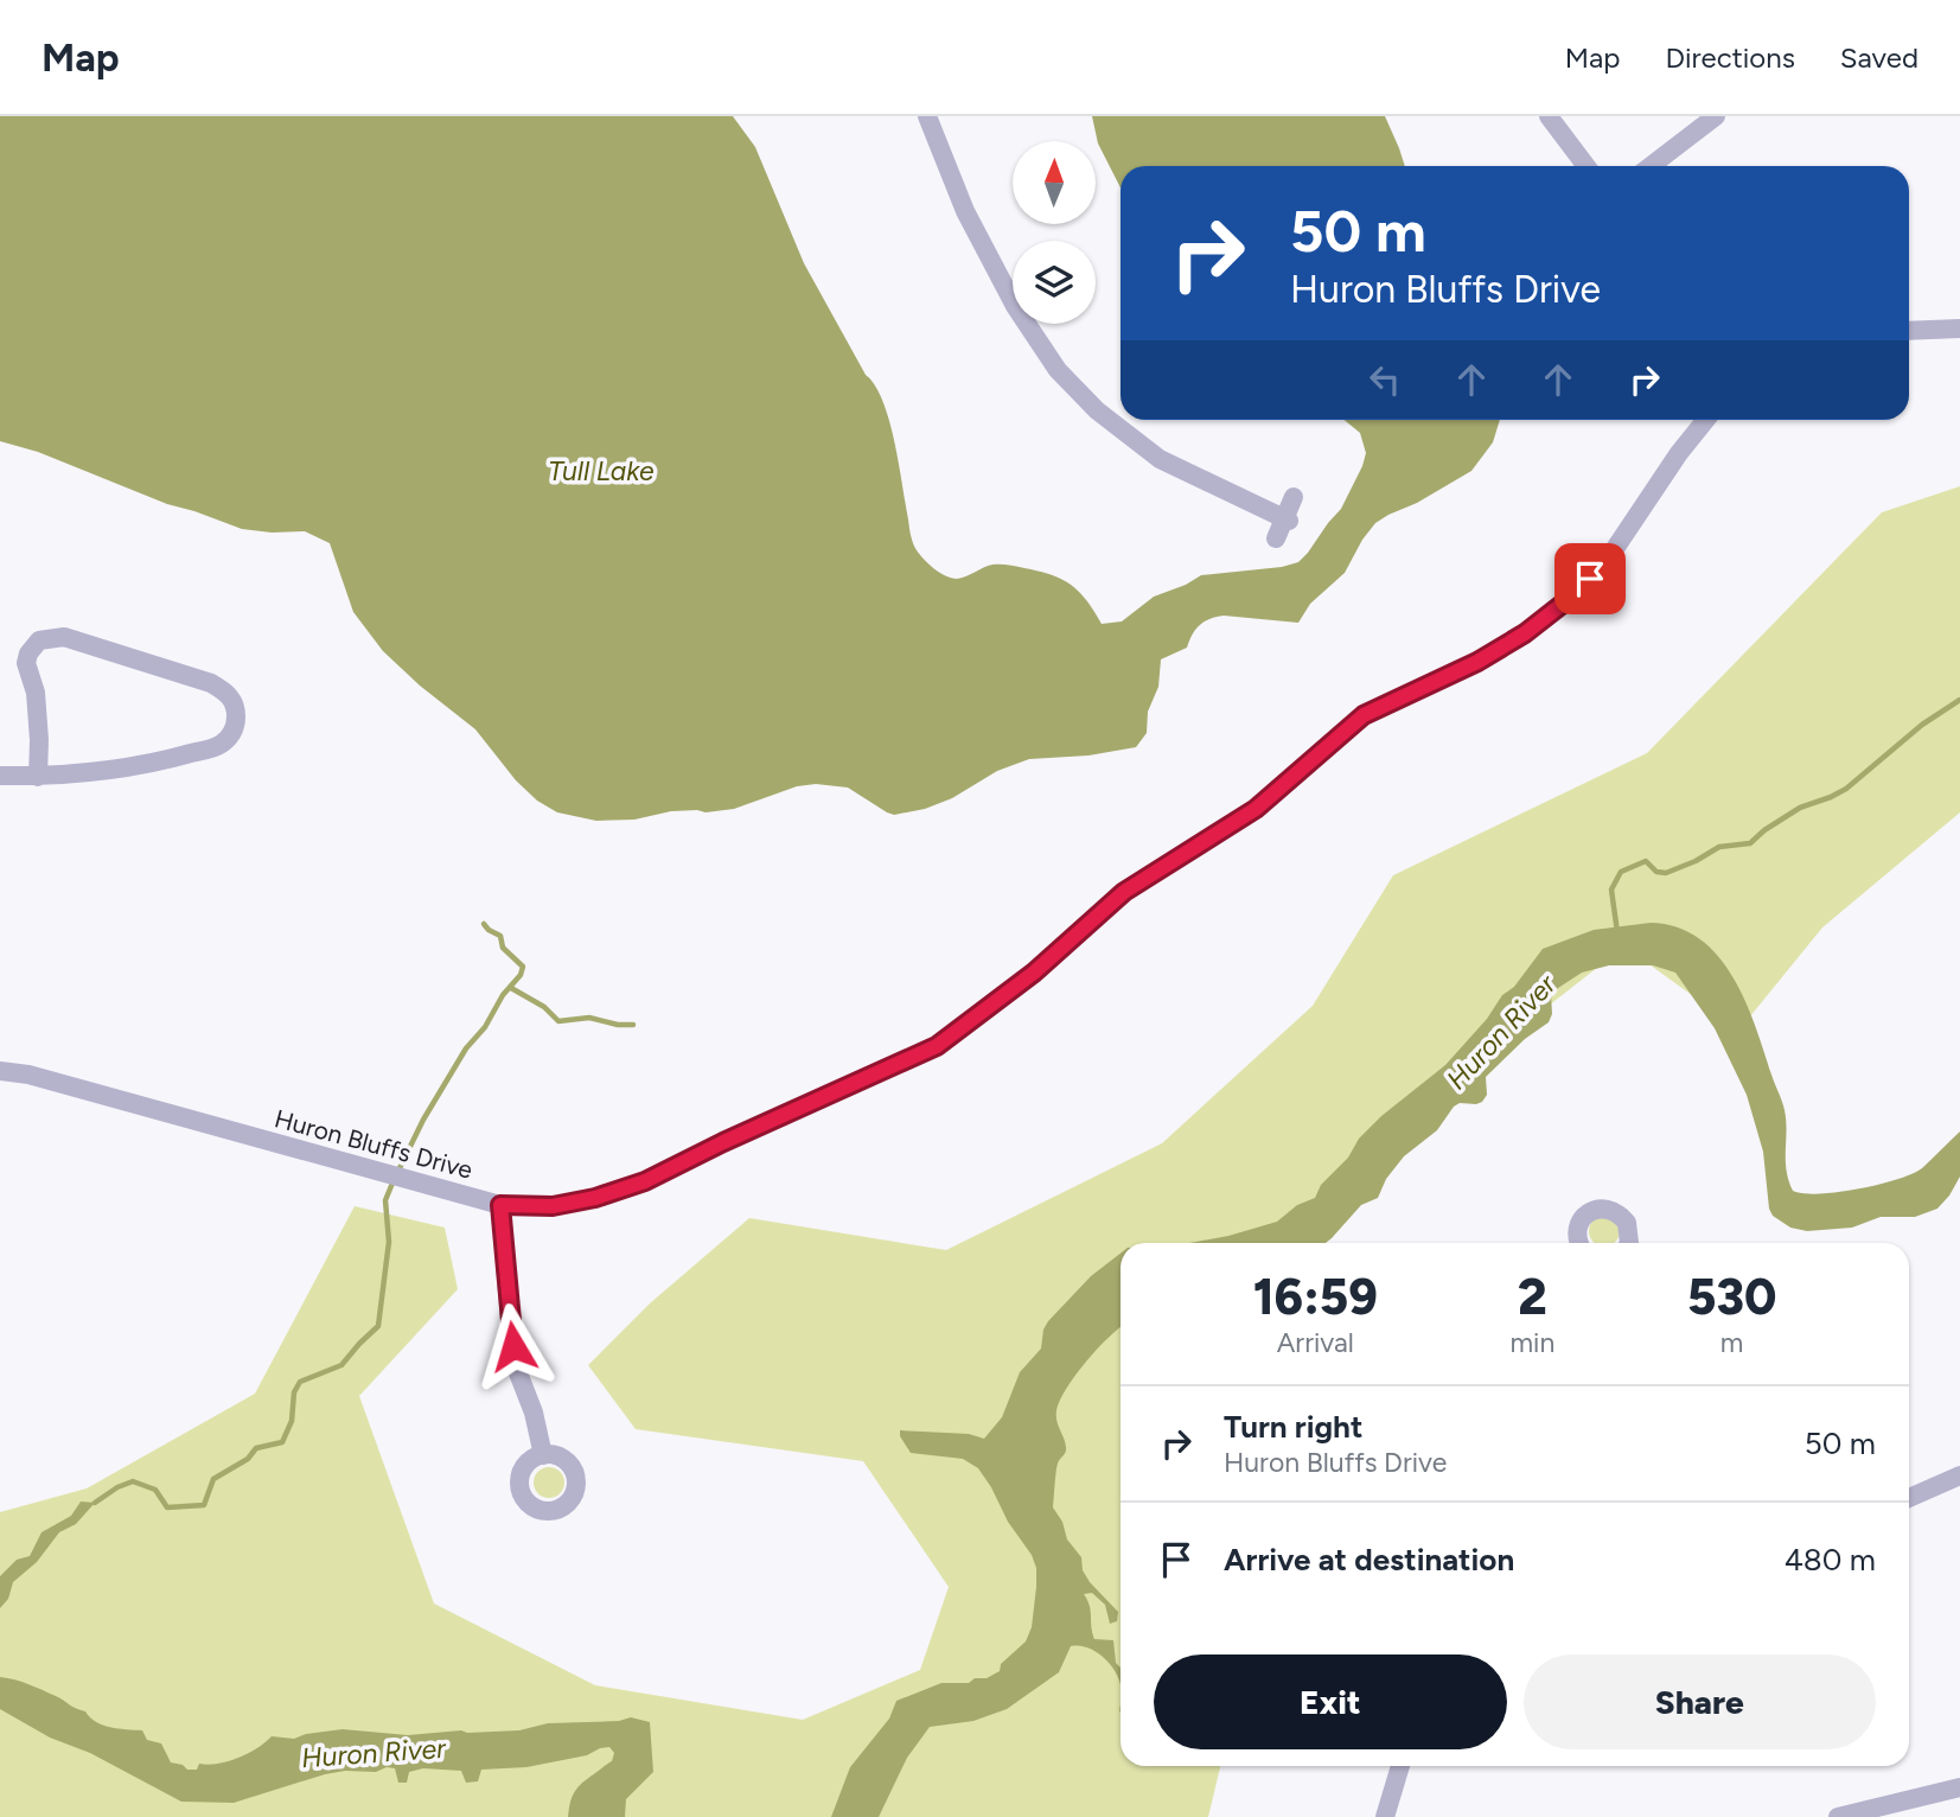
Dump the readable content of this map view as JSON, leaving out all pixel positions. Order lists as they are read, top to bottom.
{
  "streets": {
    "street": ["Huron Bluffs Drive"]
  },
  "water": ["Tull Lake", "Huron River"],
  "north": "top",
  "page": {
    "header": "Map",
    "nav": ["Map", "Directions", "Saved"],
    "turn": ["50 m", "Huron Bluffs Drive"],
    "eta": [
      "16:59",
      "Arrival",
      "2",
      "min",
      "530",
      "m"
    ],
    "list": [
      {
        "name": "Turn right",
        "note": "Huron Bluffs Drive",
        "value": "50 m"
      },
      {
        "name": "Arrive at destination",
        "value": "480 m"
      }
    ],
    "buttons": ["Exit", "Share"]
  }
}
